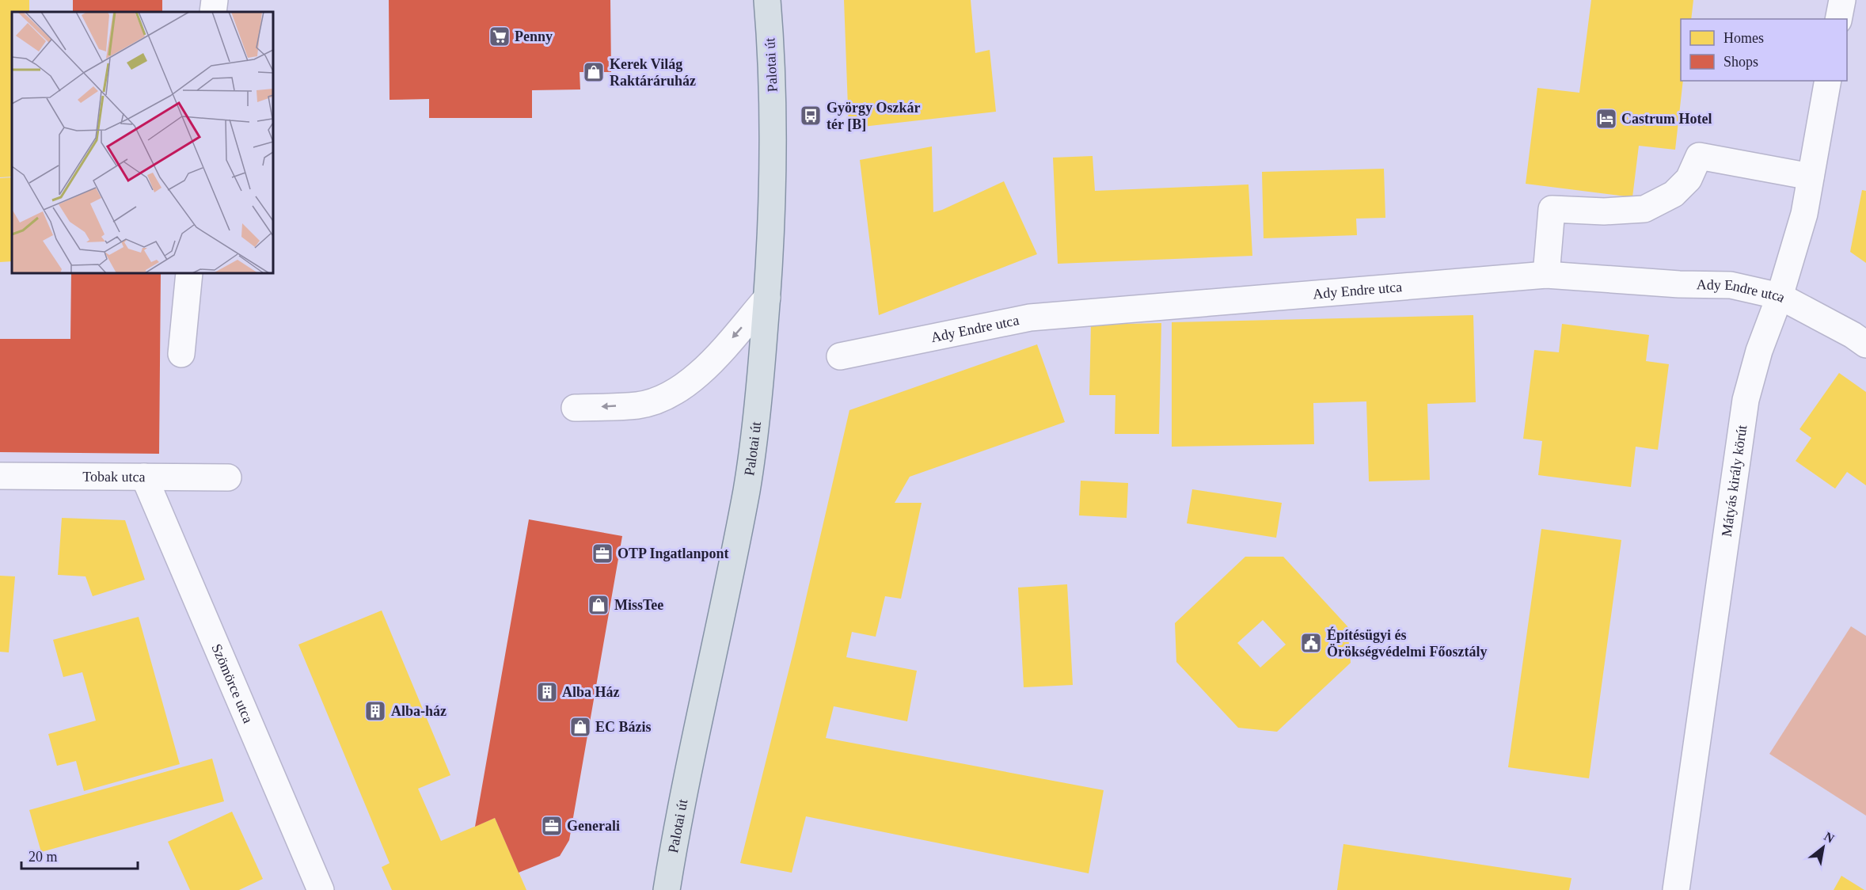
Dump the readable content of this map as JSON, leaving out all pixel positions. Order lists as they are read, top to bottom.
{
  "streets": {
    "main road": ["Palotai út"],
    "street": [
      "Ady Endre utca",
      "Tobak utca",
      "Mátyás király körút",
      "Szömörce utca"
    ]
  },
  "crossings": [
    ["Ady Endre utca", "Mátyás király körút"],
    ["Tobak utca", "Szömörce utca"]
  ],
  "places": {
    "supermarket": ["Penny"],
    "shop": ["Kerek Világ Raktáráruház", "MissTee", "EC Bázis"],
    "bus stop": ["György Oszkár tér [B]"],
    "hotel": ["Castrum Hotel"],
    "office": ["OTP Ingatlanpont", "Generali"],
    "public building": ["Építésügyi és Örökségvédelmi Főosztály"],
    "building": ["Alba Ház", "Alba-ház"]
  },
  "legend": ["Homes", "Shops"],
  "scale_bar": "20 m",
  "north": "top right"
}
